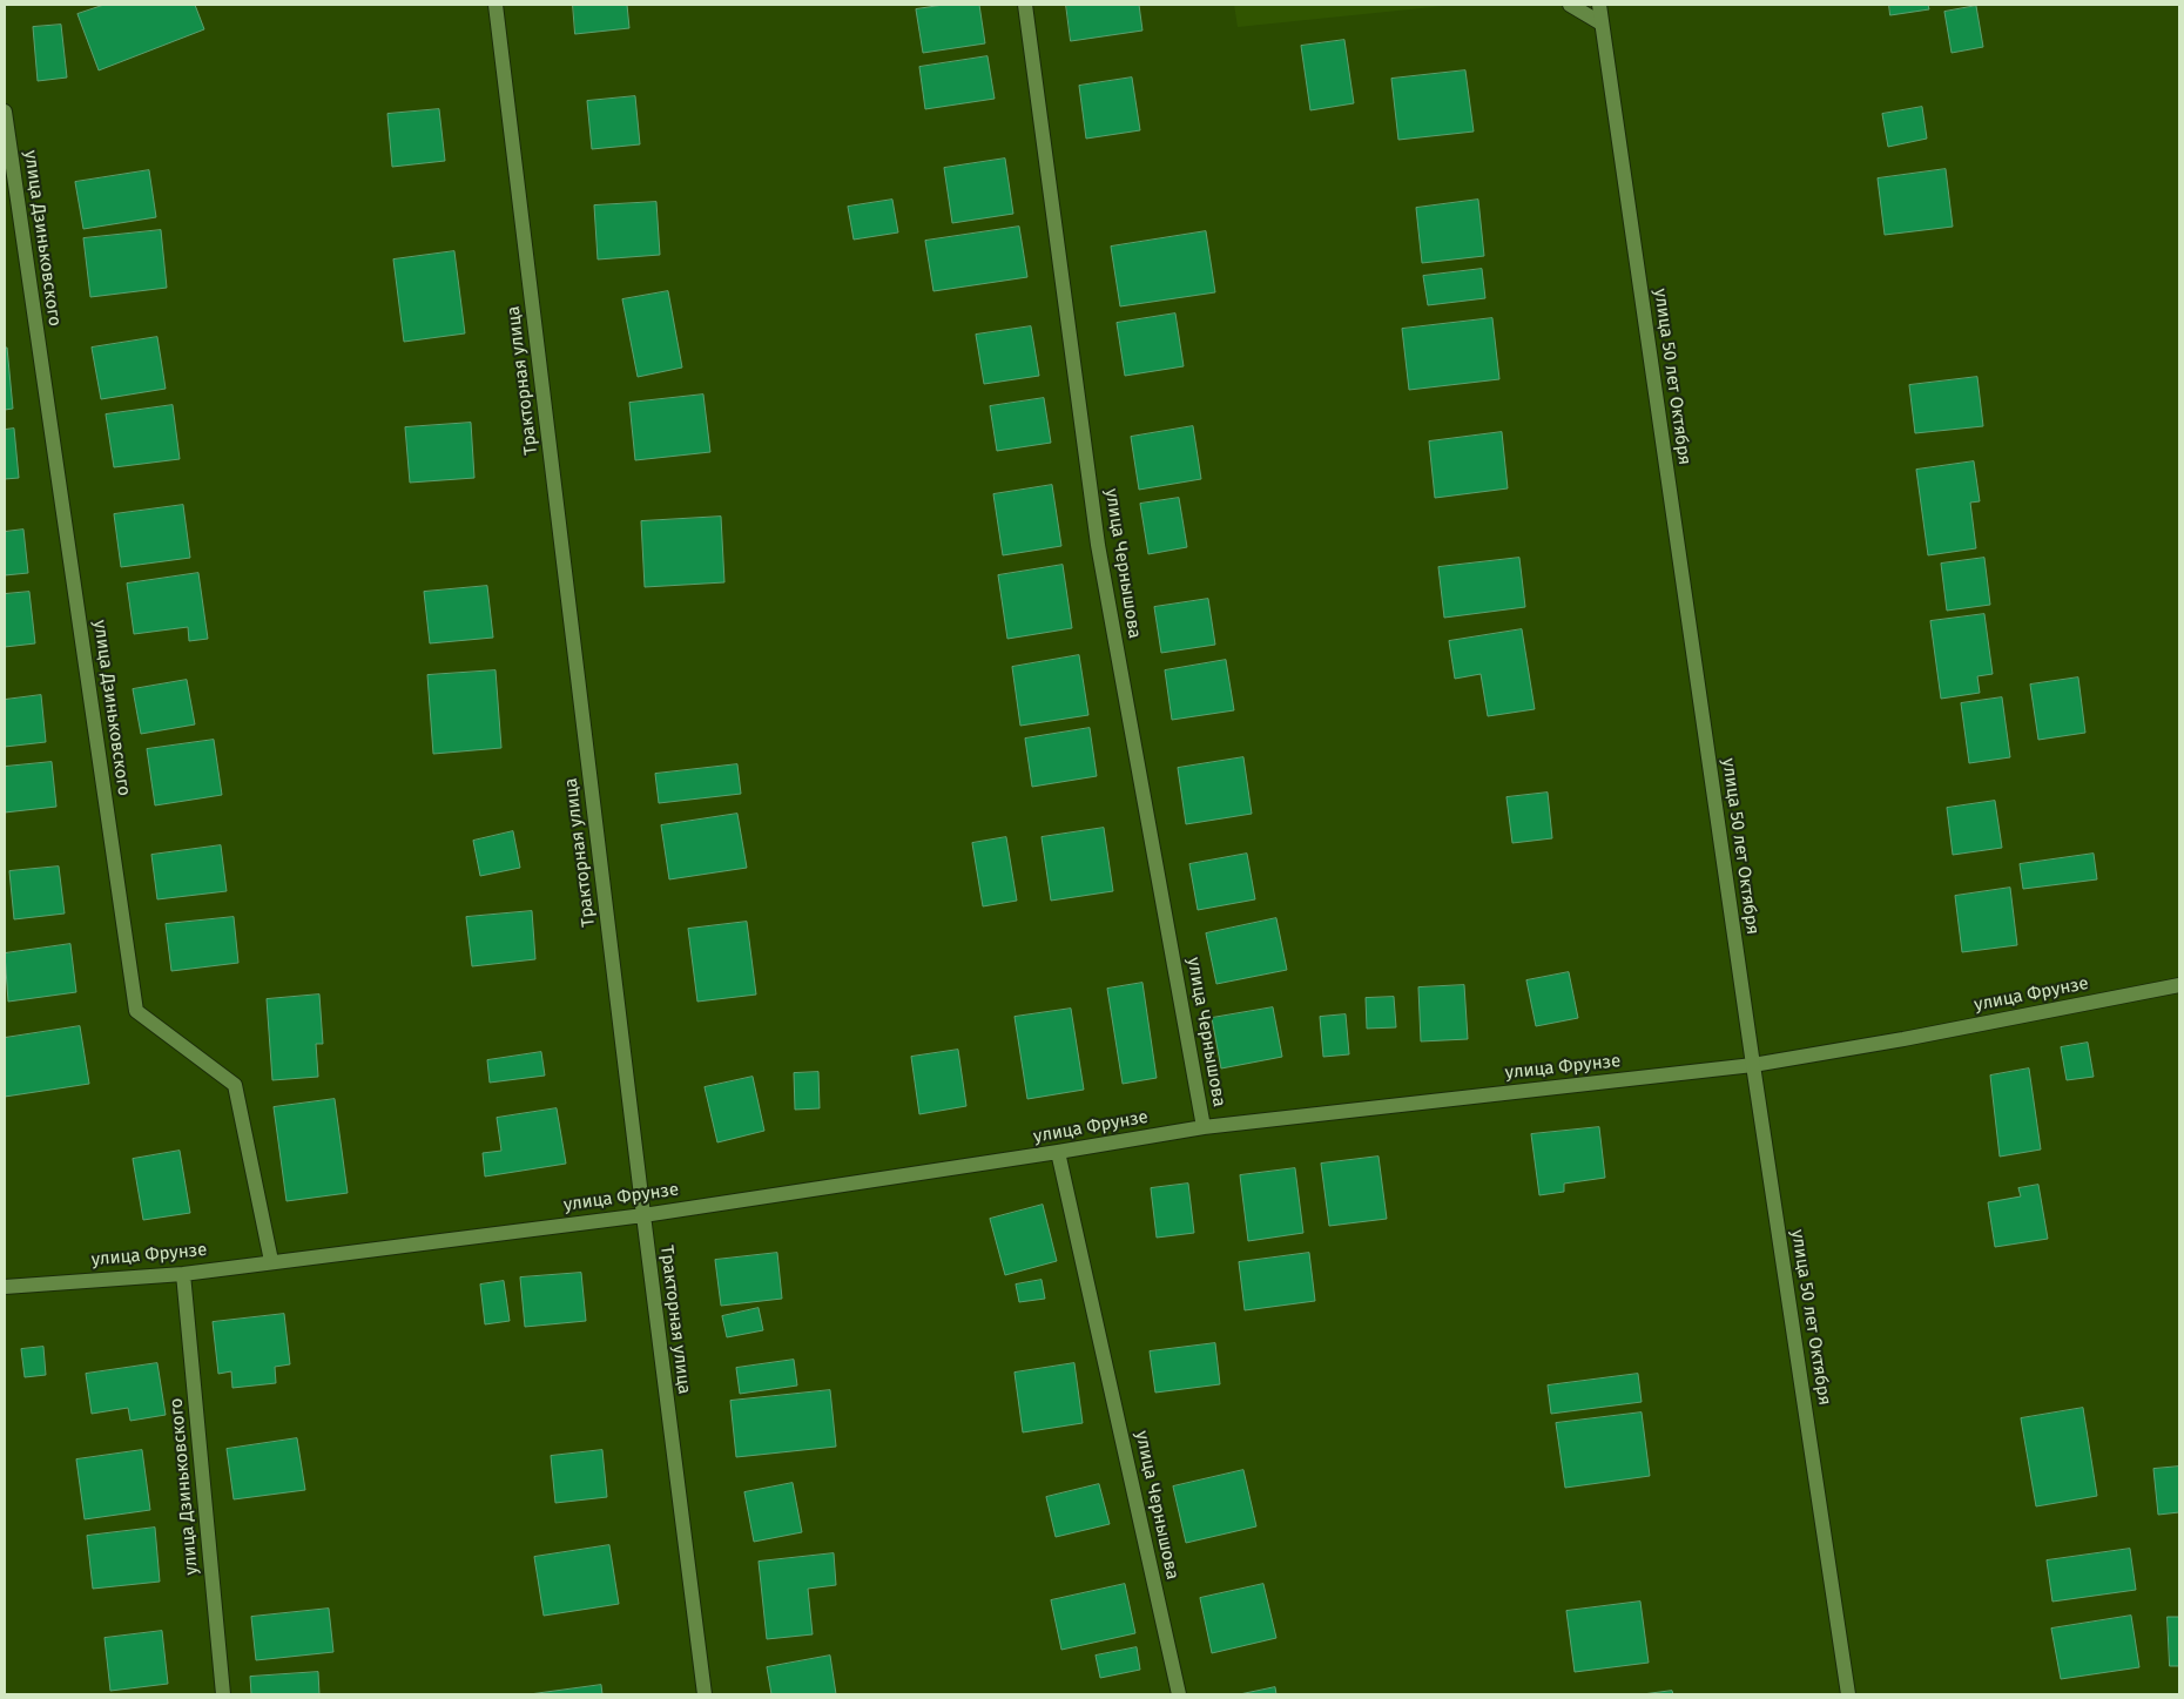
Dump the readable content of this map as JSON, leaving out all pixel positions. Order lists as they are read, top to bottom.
{
  "streets": {
    "street": [
      "улица Дзиньковского",
      "улица 50 лет Октября",
      "Тракторная улица",
      "улица Чернышова",
      "улица Фрунзе"
    ]
  },
  "crossings": [
    ["улица Дзиньковского", "улица Фрунзе"],
    ["улица 50 лет Октября", "улица Фрунзе"],
    ["Тракторная улица", "улица Фрунзе"],
    ["улица Чернышова", "улица Фрунзе"]
  ]
}
